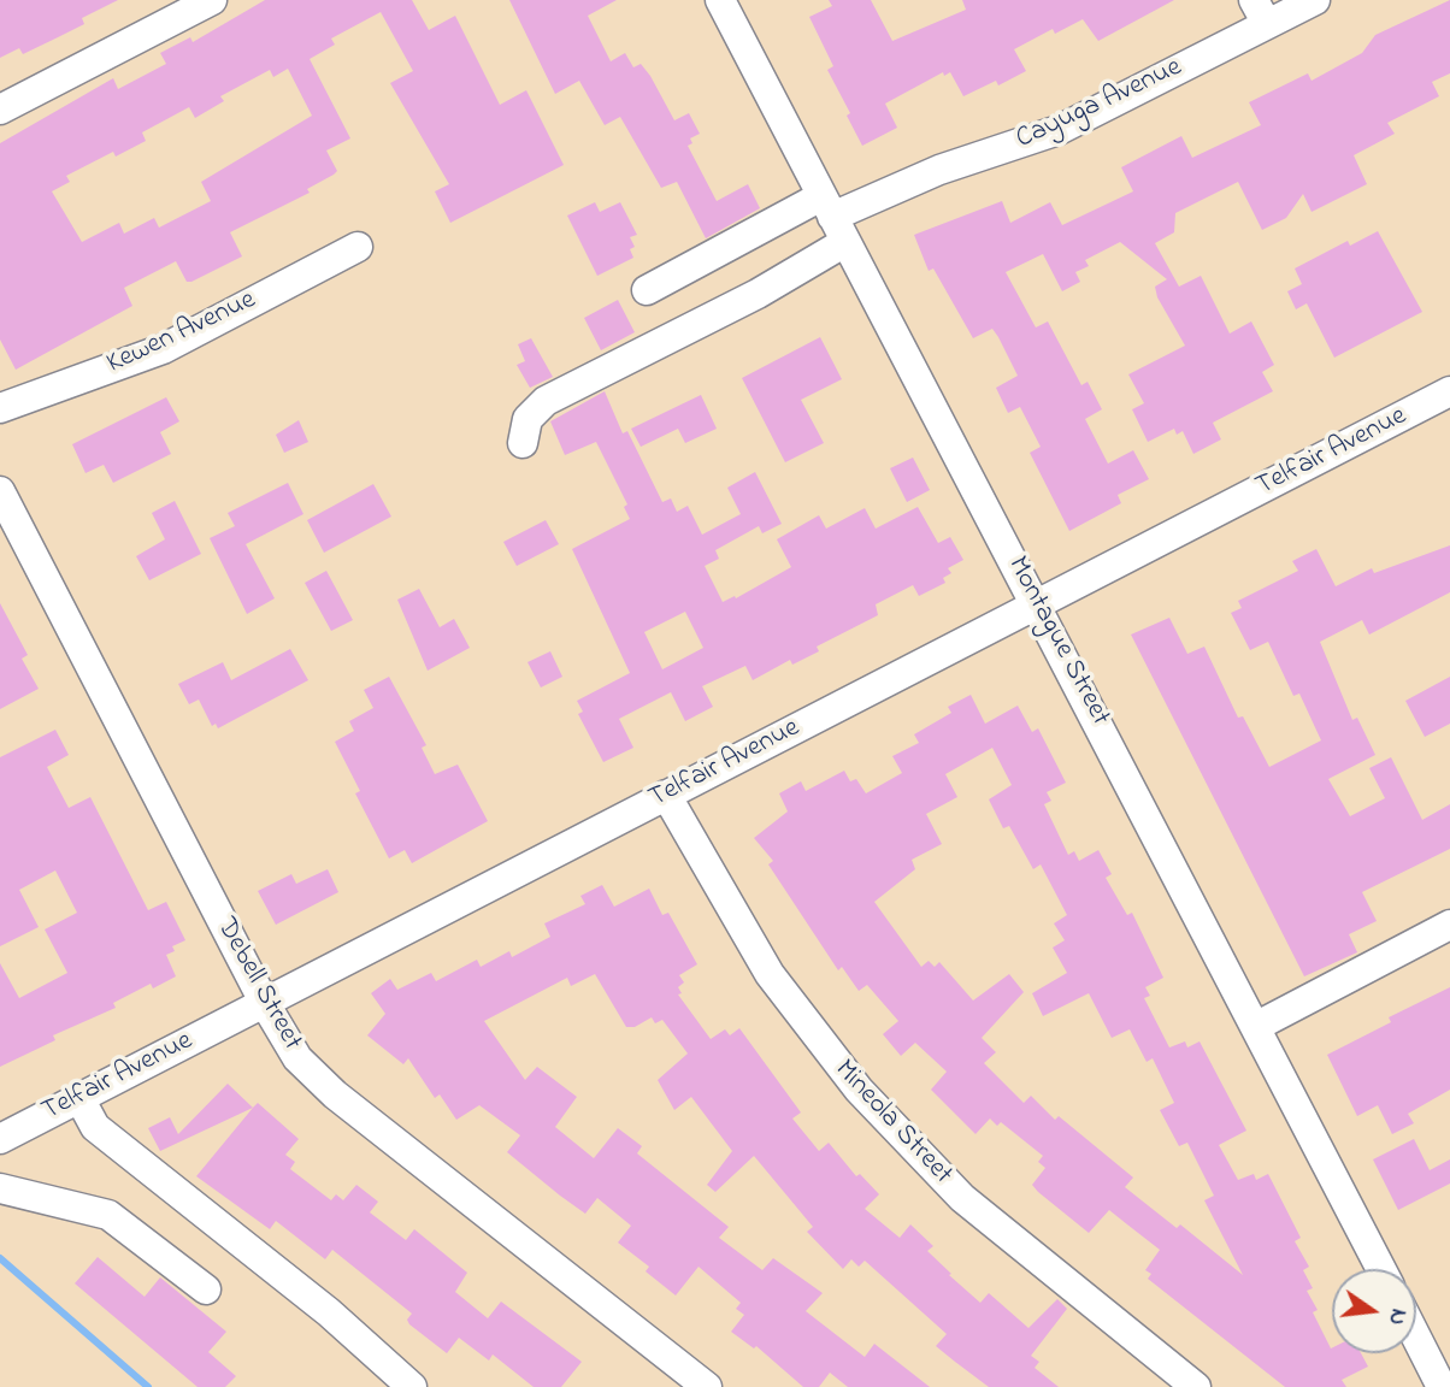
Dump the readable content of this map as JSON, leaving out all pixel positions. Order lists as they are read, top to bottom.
{
  "streets": {
    "street": [
      "Cayuga Avenue",
      "Kewen Avenue",
      "Telfair Avenue",
      "Montague Street",
      "Debell Street",
      "Mineola Street"
    ]
  },
  "crossings": [
    ["Cayuga Avenue", "Montague Street"],
    ["Telfair Avenue", "Montague Street"],
    ["Telfair Avenue", "Debell Street"],
    ["Telfair Avenue", "Mineola Street"]
  ],
  "north": "right"
}
